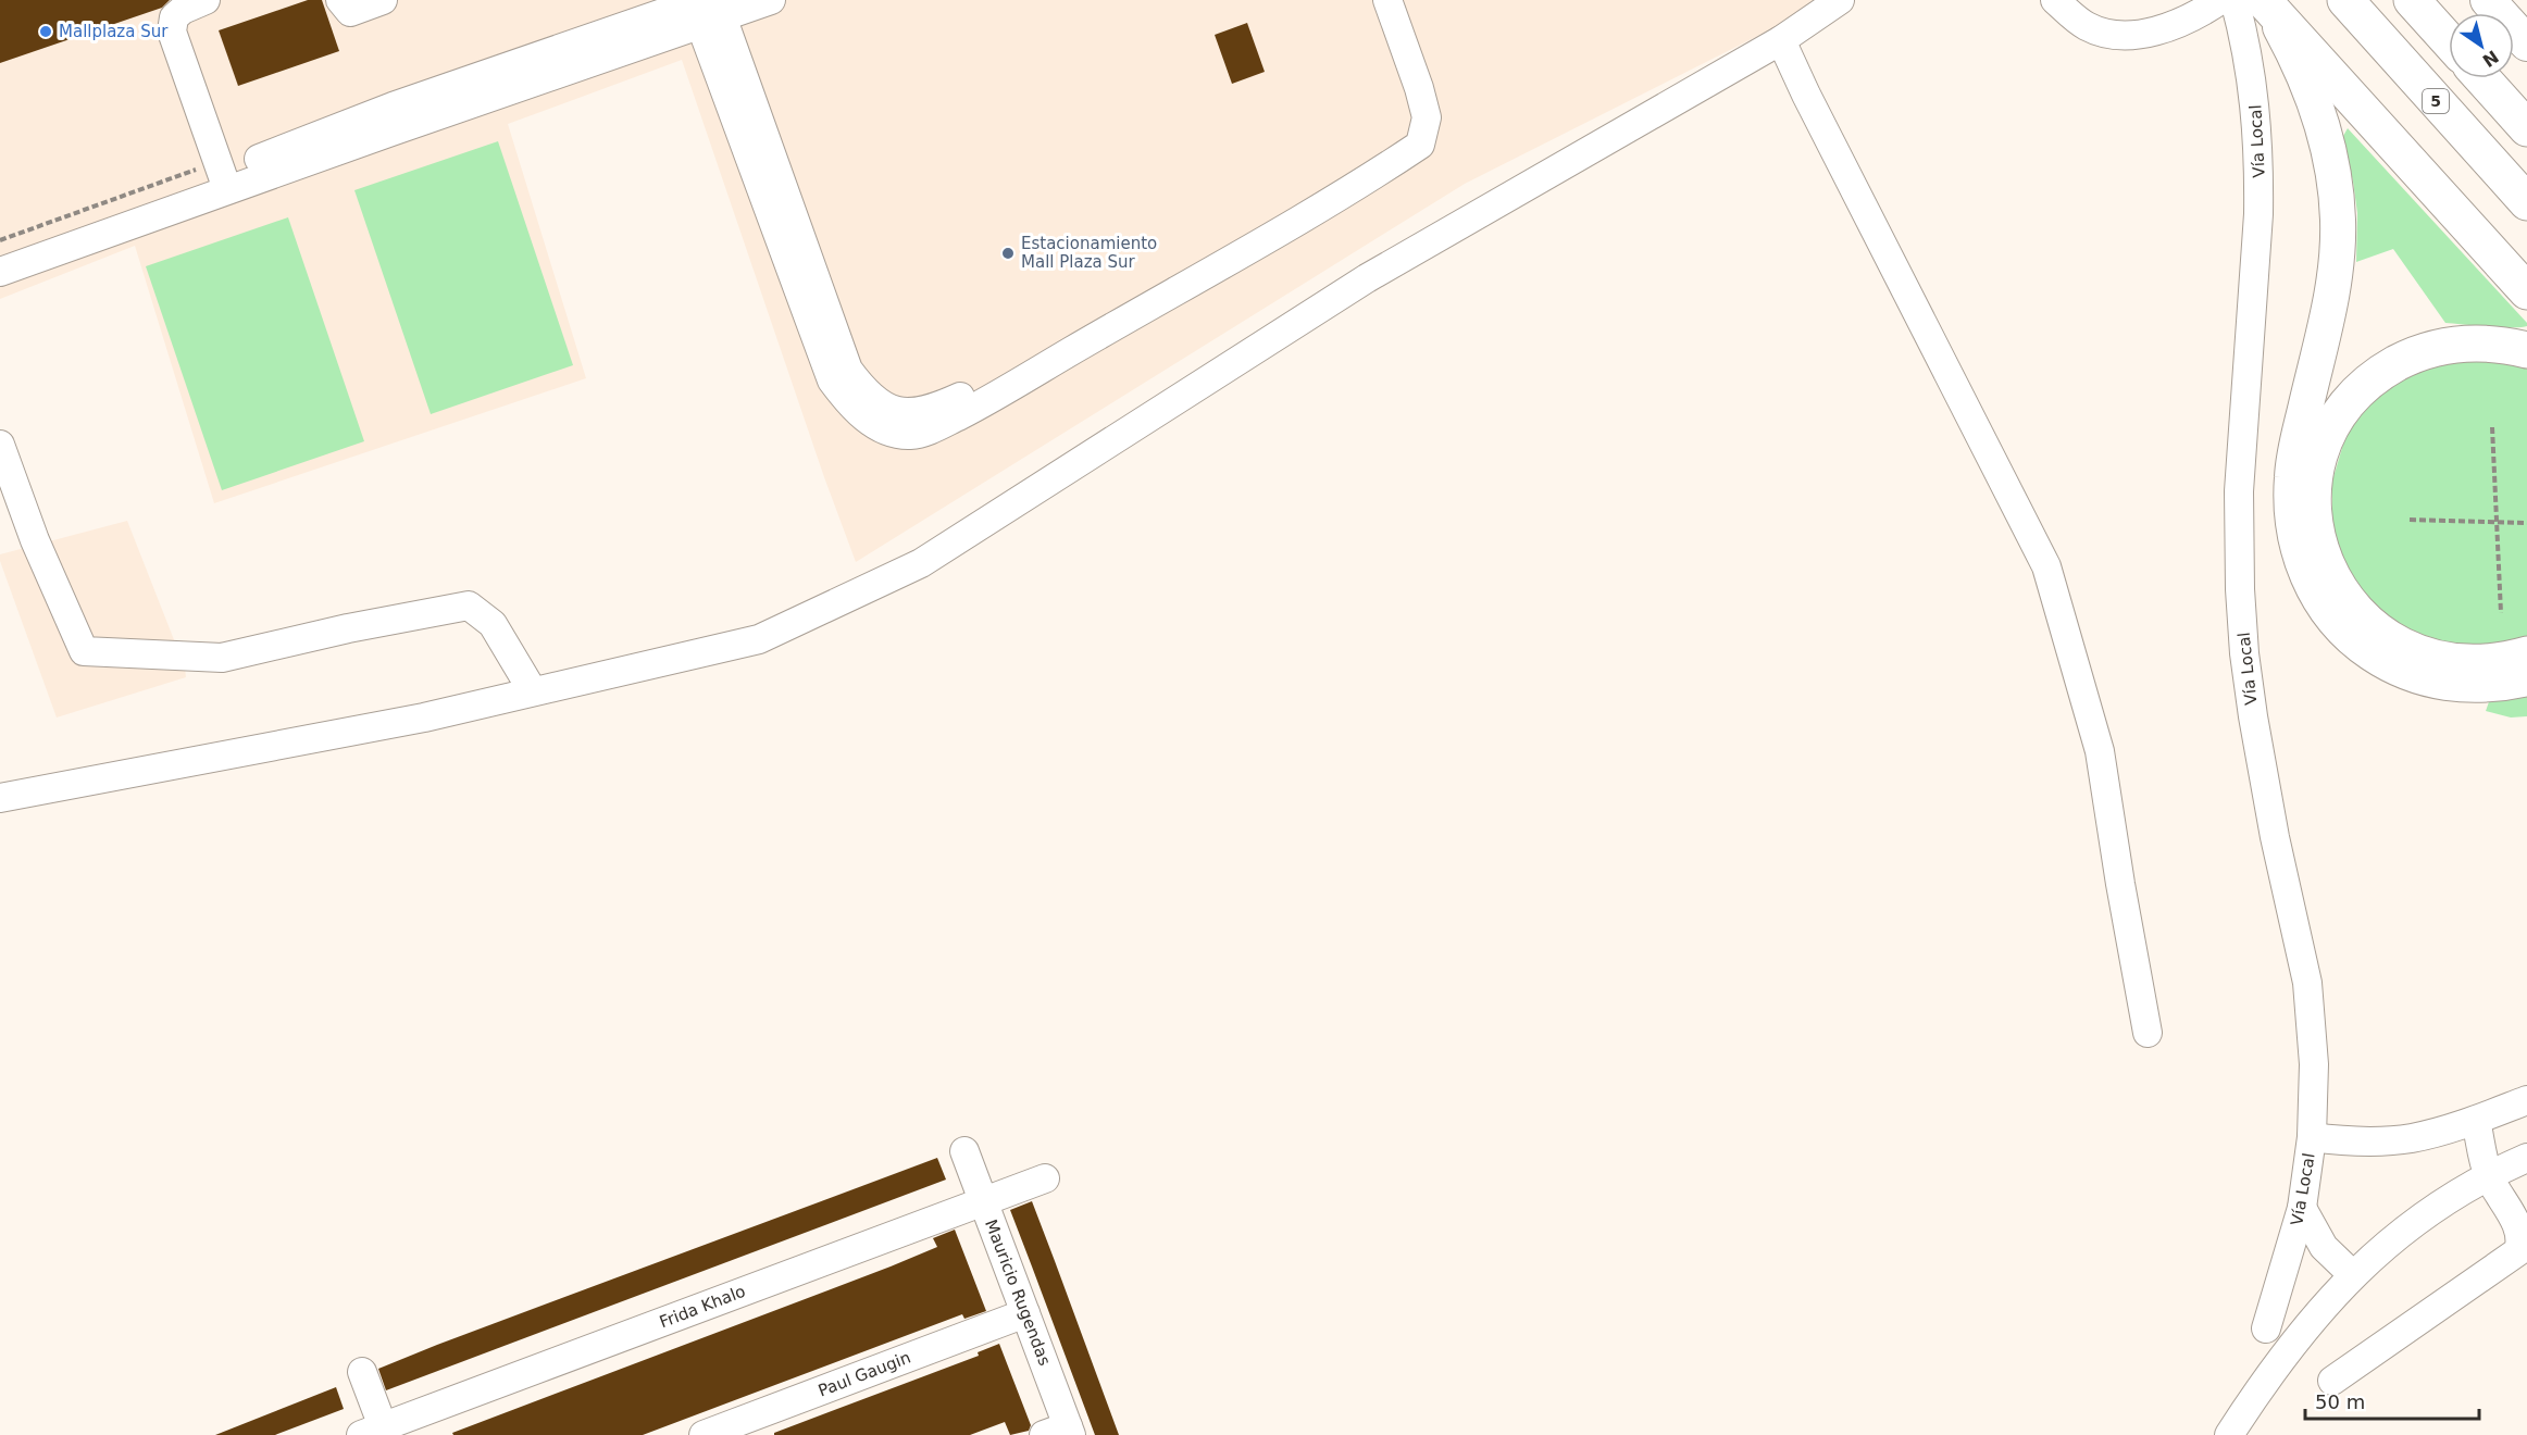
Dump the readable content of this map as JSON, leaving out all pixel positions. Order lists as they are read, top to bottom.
{
  "streets": {
    "highway": ["5"],
    "street": [
      "Vía Local",
      "Mauricio Rugendas",
      "Frida Khalo",
      "Paul Gaugin"
    ]
  },
  "crossings": [
    ["Mauricio Rugendas", "Frida Khalo"],
    ["Mauricio Rugendas", "Paul Gaugin"]
  ],
  "places": ["Mallplaza Sur", "Estacionamiento Mall Plaza Sur"],
  "scale_bar": "50 m",
  "north": "bottom right"
}
